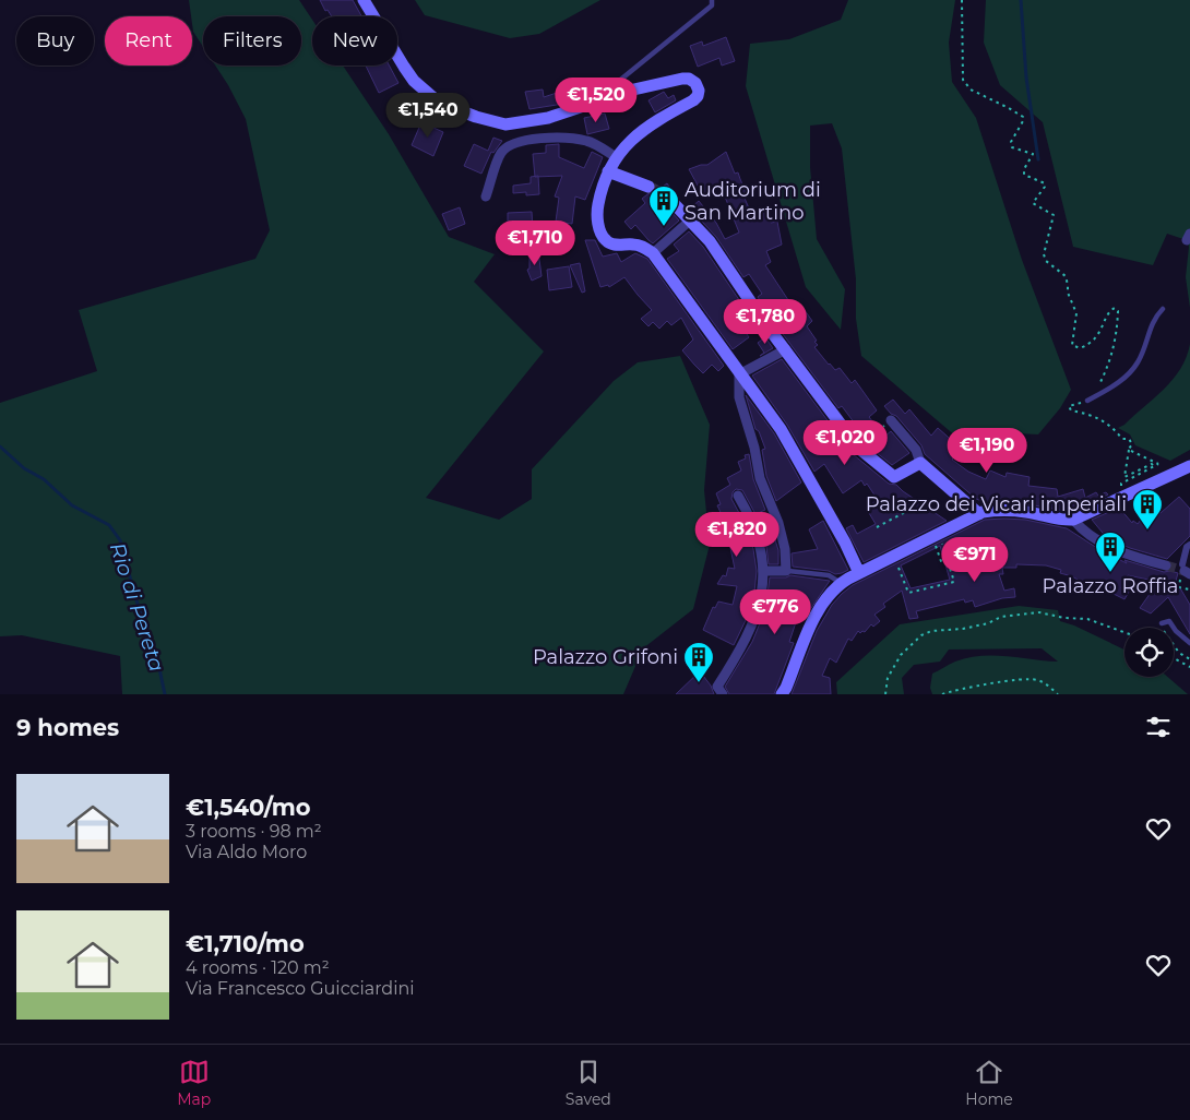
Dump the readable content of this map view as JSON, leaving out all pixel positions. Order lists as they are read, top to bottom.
{
  "water": ["Rio di Pereta"],
  "places": {
    "building": [
      "Auditorium di San Martino",
      "Palazzo dei Vicari imperiali",
      "Palazzo Roffia",
      "Palazzo Grifoni"
    ]
  },
  "page": {
    "chip": [
      "Buy",
      "Rent",
      "Filters",
      "New"
    ],
    "price": [
      "€1,520",
      "€1,540",
      "€1,710",
      "€1,780",
      "€1,020",
      "€1,190",
      "€1,820",
      "€971",
      "€776"
    ],
    "heading": "9 homes",
    "list": [
      {
        "name": "€1,540/mo",
        "note": "3 rooms · 98 m² · Via Aldo Moro"
      },
      {
        "name": "€1,710/mo",
        "note": "4 rooms · 120 m² · Via Francesco Guicciardini"
      }
    ],
    "tabs": ["Map", "Saved", "Home"]
  }
}
